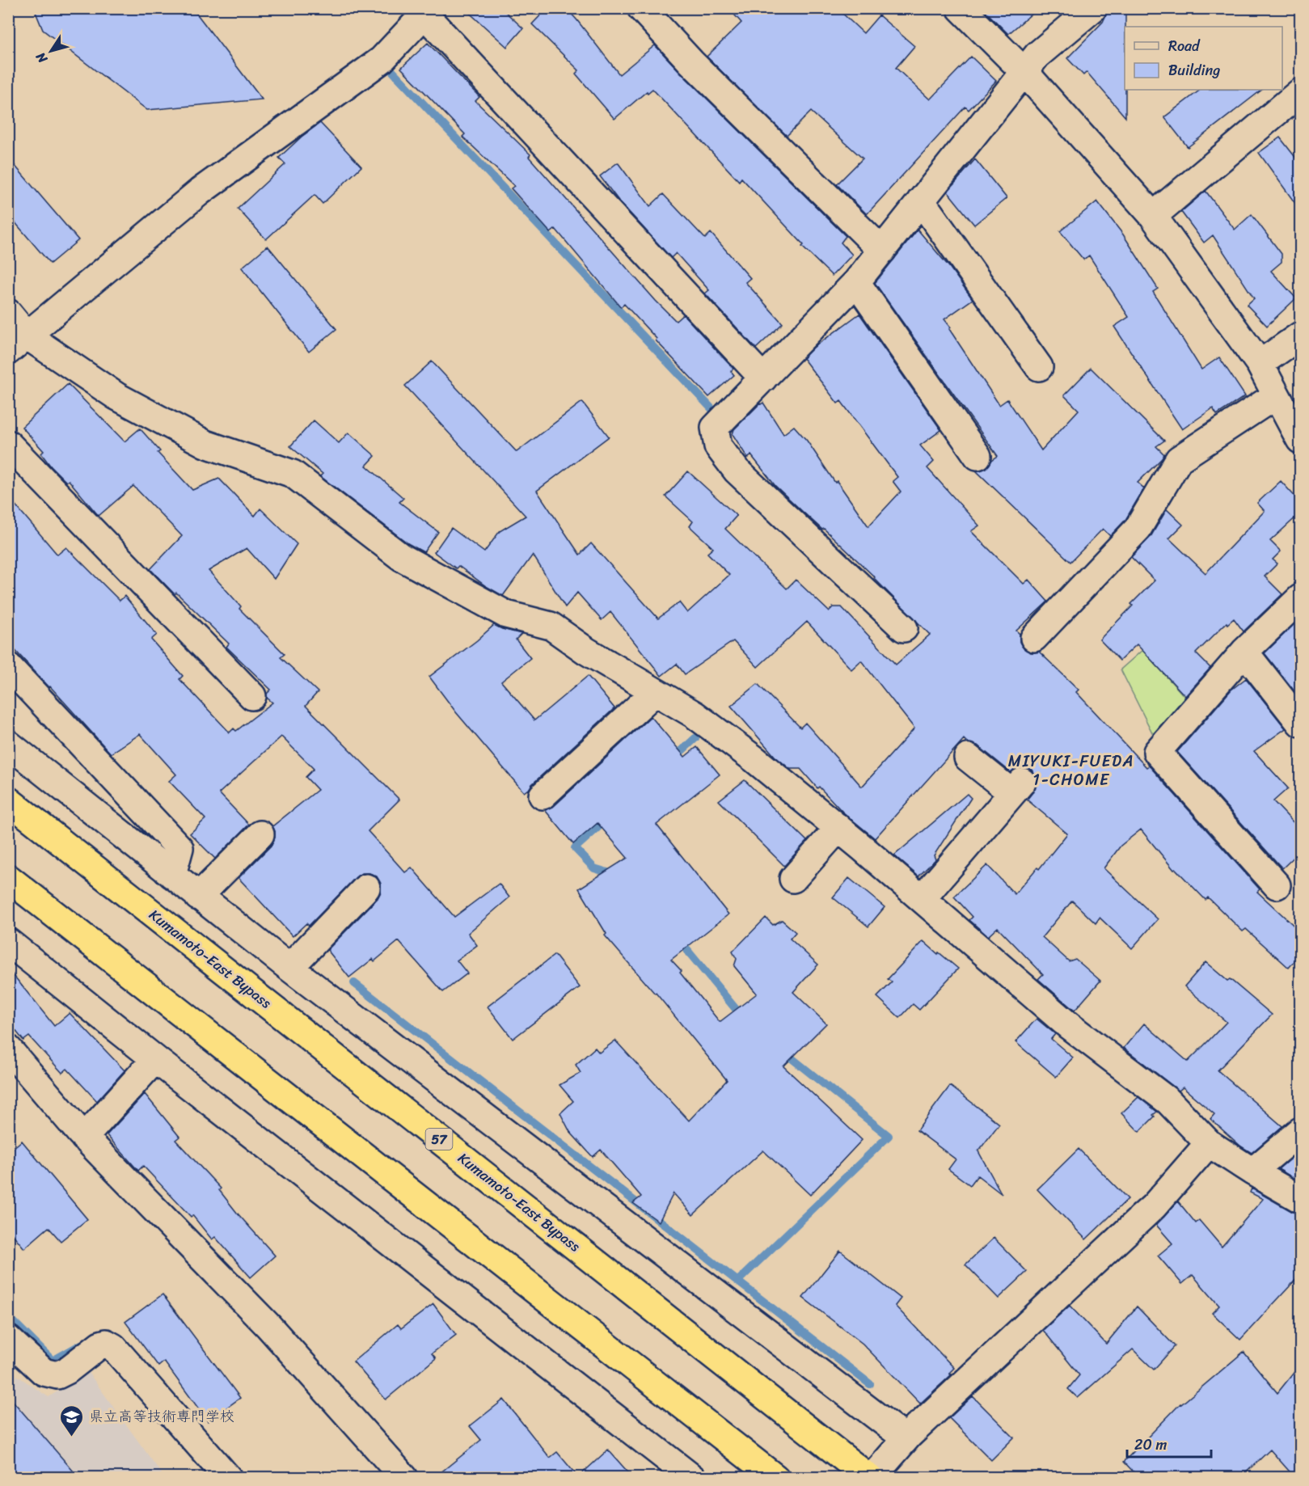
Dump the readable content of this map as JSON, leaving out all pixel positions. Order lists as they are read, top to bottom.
{
  "streets": {
    "highway": ["Kumamoto-East Bypass", "57"]
  },
  "districts": ["MIYUKI-FUEDA 1-CHOME"],
  "places": {
    "school or university": ["県立高等技術専門学校"]
  },
  "legend": ["Road", "Building"],
  "scale_bar": "20 m",
  "north": "bottom left"
}
